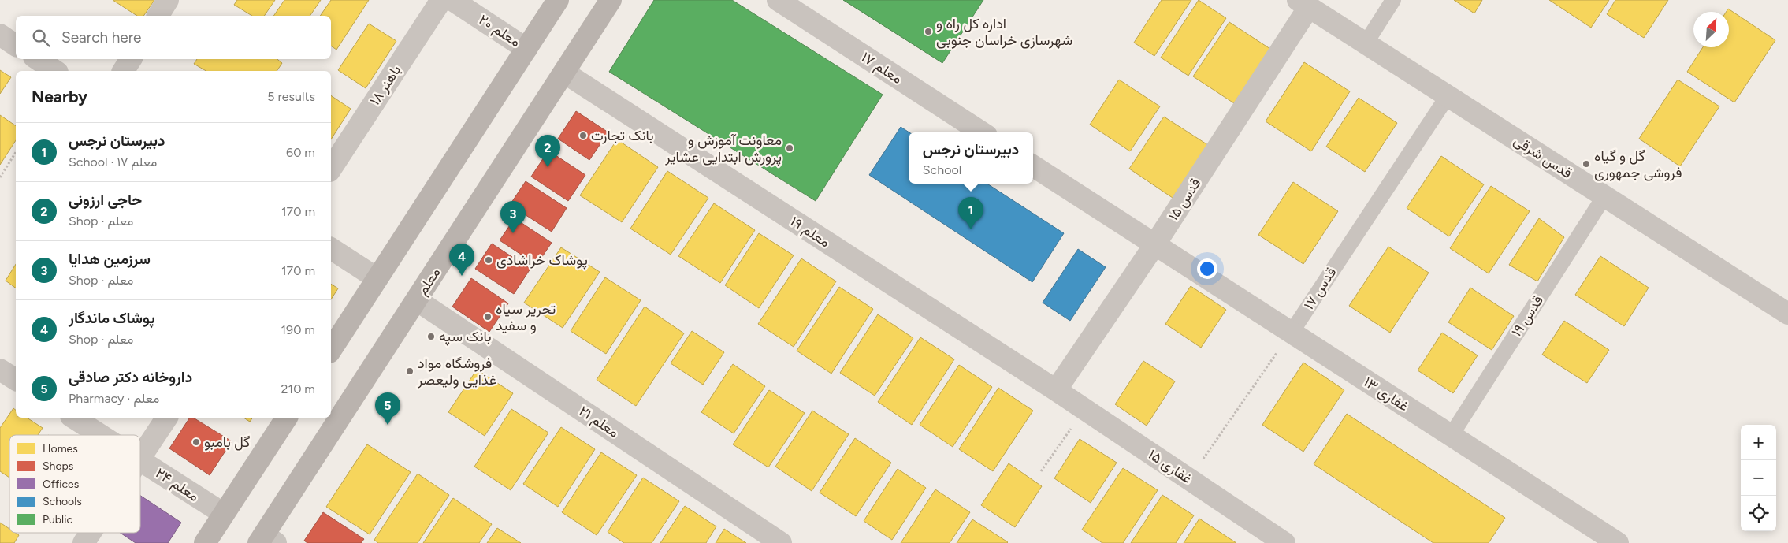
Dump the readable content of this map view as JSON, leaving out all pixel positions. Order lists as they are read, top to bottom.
{
  "streets": {
    "main road": ["معلم"],
    "street": [
      "معلم ۲۰",
      "معلم ۱۷",
      "باهنر ۱۸",
      "قدس شرقی",
      "قدس ۱۵",
      "معلم ۱۹",
      "غفاری ۱۳",
      "معلم ۲۱",
      "غفاری ۱۵",
      "معلم ۲۴"
    ],
    "lane": ["قدس ۱۷", "قدس ۱۹"]
  },
  "crossings": [
    ["قدس شرقی", "قدس ۱۵"],
    ["قدس شرقی", "قدس ۱۷"],
    ["قدس شرقی", "قدس ۱۹"],
    ["قدس ۱۵", "معلم ۱۹"],
    ["قدس ۱۵", "غفاری ۱۳"],
    ["قدس ۱۵", "غفاری ۱۵"],
    ["معلم ۱۹", "معلم"],
    ["معلم ۱۹", "غفاری ۱۵"],
    ["معلم", "معلم ۲۱"],
    ["قدس ۱۷", "غفاری ۱۳"],
    ["قدس ۱۹", "غفاری ۱۳"]
  ],
  "places": [
    "اداره کل راه و شهرسازی خراسان جنوبی",
    "بانک تجارت",
    "معاونت آموزش و پرورش ابتدایی عشایر",
    "گل و گیاه فروشی جمهوری",
    "پوشاک خراشادی",
    "تحریر سیاه و سفید",
    "بانک سپه",
    "فروشگاه مواد غذایی ولیعصر",
    "گل بامبو"
  ],
  "legend": [
    "Homes",
    "Shops",
    "Offices",
    "Schools",
    "Public"
  ],
  "north": "top right",
  "page": {
    "search": "Search here",
    "heading": ["Nearby", "5 results"],
    "list": [
      {
        "mark": "1",
        "name": "دبیرستان نرجس",
        "note": "School · معلم ۱۷",
        "value": "60 m"
      },
      {
        "mark": "2",
        "name": "حاجی ارزونی",
        "note": "Shop · معلم",
        "value": "170 m"
      },
      {
        "mark": "3",
        "name": "سرزمین هدایا",
        "note": "Shop · معلم",
        "value": "170 m"
      },
      {
        "mark": "4",
        "name": "پوشاک ماندگار",
        "note": "Shop · معلم",
        "value": "190 m"
      },
      {
        "mark": "5",
        "name": "داروخانه دکتر صادقی",
        "note": "Pharmacy · معلم",
        "value": "210 m"
      }
    ],
    "popup": ["دبیرستان نرجس", "School"],
    "pins": [
      "2",
      "1",
      "3",
      "4",
      "5"
    ],
    "map_buttons": ["+", "−"]
  }
}
